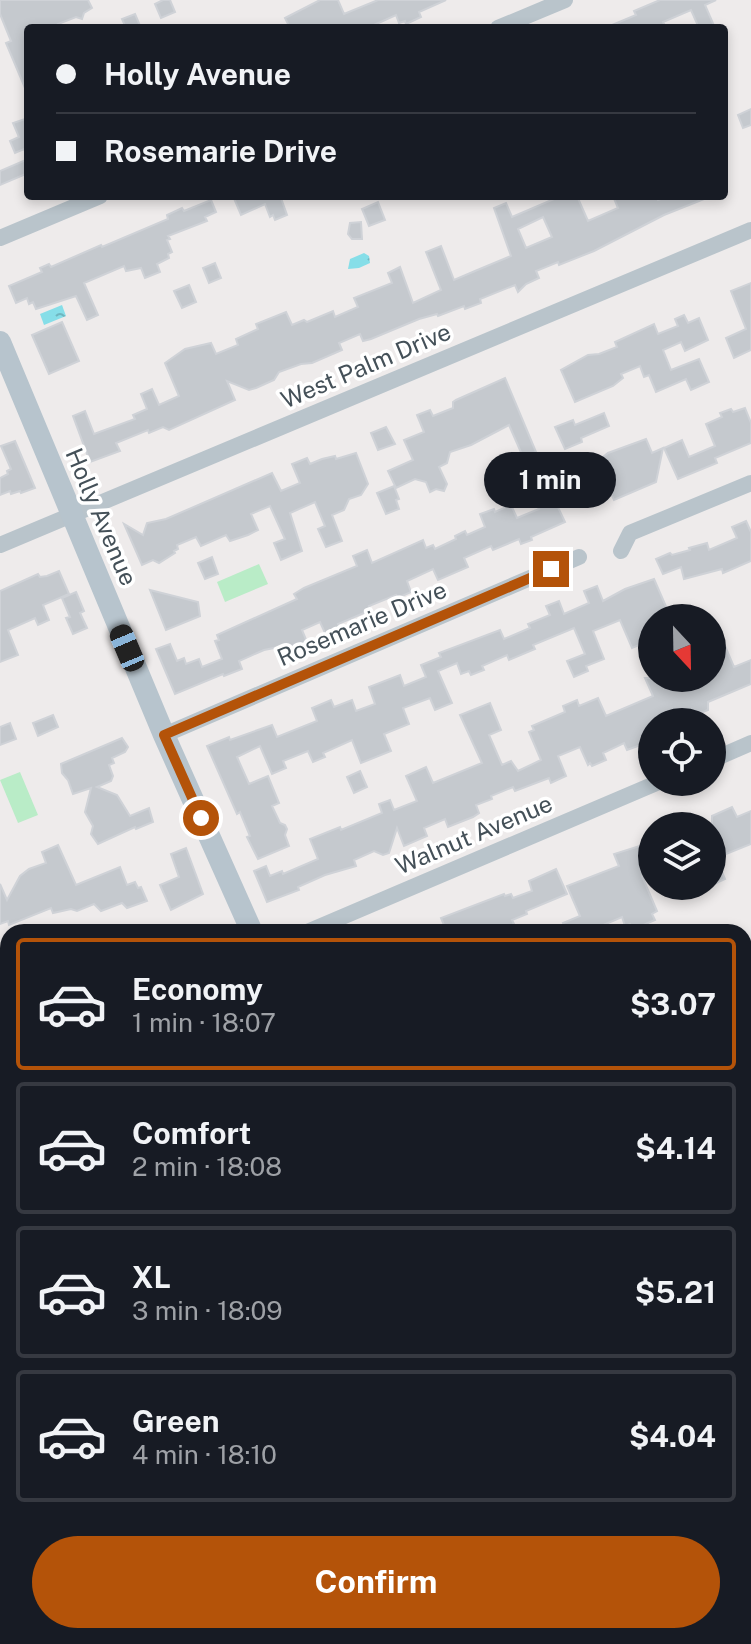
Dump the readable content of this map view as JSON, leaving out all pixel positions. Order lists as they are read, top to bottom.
{
  "streets": {
    "street": [
      "West Palm Drive",
      "Holly Avenue",
      "Rosemarie Drive",
      "Walnut Avenue"
    ]
  },
  "crossings": [
    ["West Palm Drive", "Holly Avenue"],
    ["Holly Avenue", "Rosemarie Drive"]
  ],
  "north": "bottom",
  "page": {
    "banner": ["Holly Avenue", "Rosemarie Drive"],
    "bubble": "1 min",
    "list": [
      {
        "name": "Economy",
        "note": "1 min · 18:07",
        "value": "$3.07"
      },
      {
        "name": "Comfort",
        "note": "2 min · 18:08",
        "value": "$4.14"
      },
      {
        "name": "XL",
        "note": "3 min · 18:09",
        "value": "$5.21"
      },
      {
        "name": "Green",
        "note": "4 min · 18:10",
        "value": "$4.04"
      }
    ],
    "buttons": "Confirm"
  }
}
